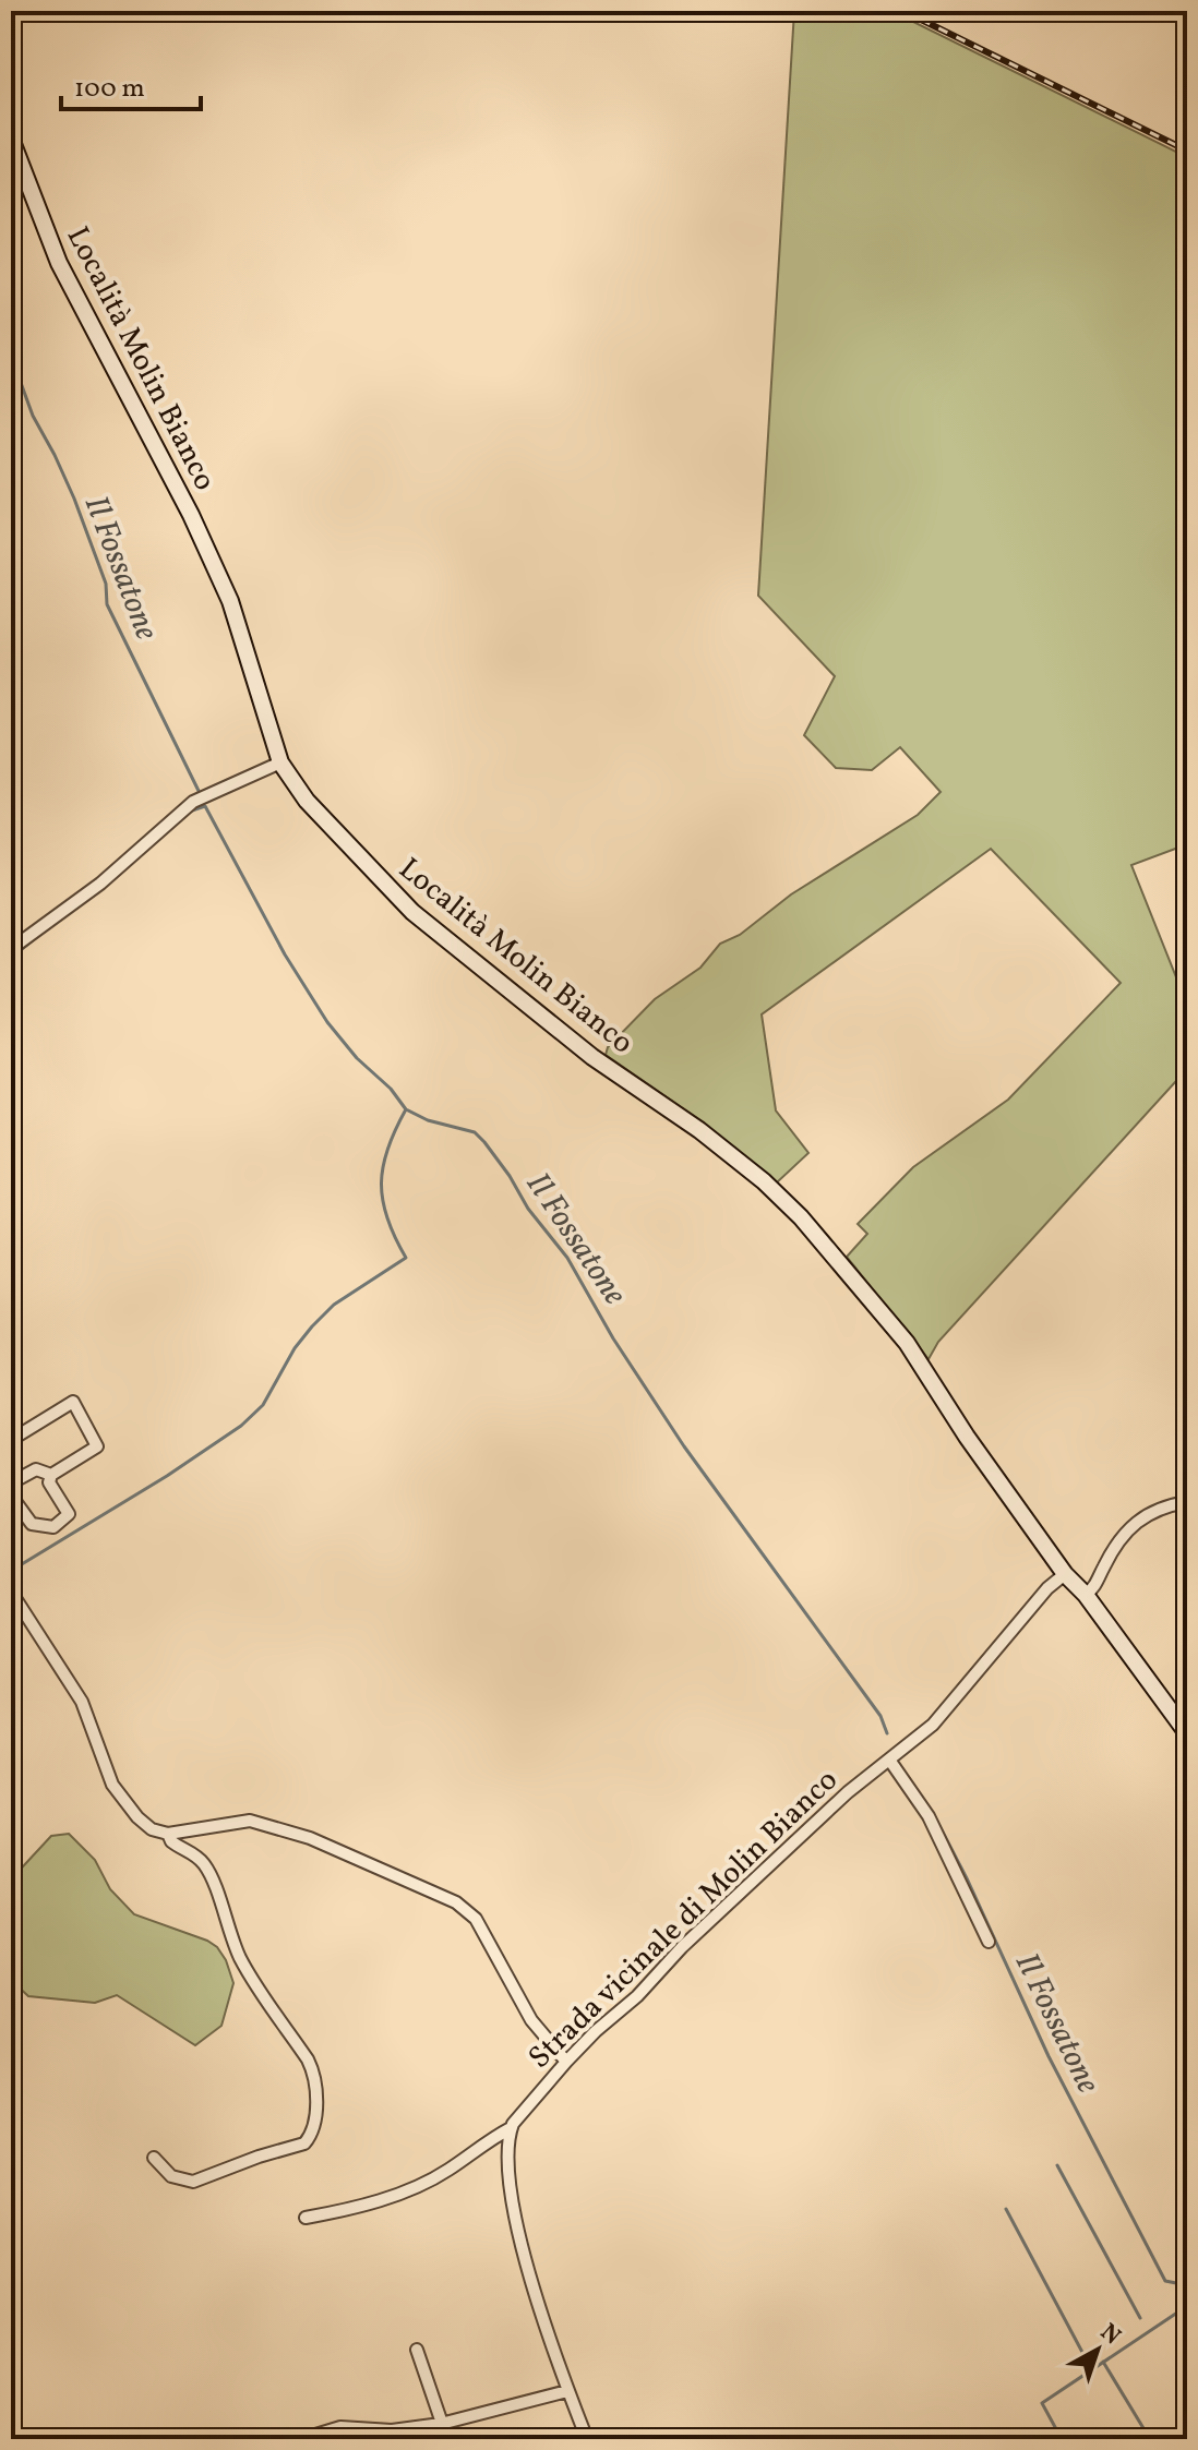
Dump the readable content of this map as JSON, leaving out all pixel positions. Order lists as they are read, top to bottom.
{
  "streets": {
    "street": ["Località Molin Bianco", "Strada vicinale di Molin Bianco"]
  },
  "crossings": [
    ["Località Molin Bianco", "Strada vicinale di Molin Bianco"]
  ],
  "water": ["Il Fossatone"],
  "scale_bar": "100 m",
  "north": "top right"
}
